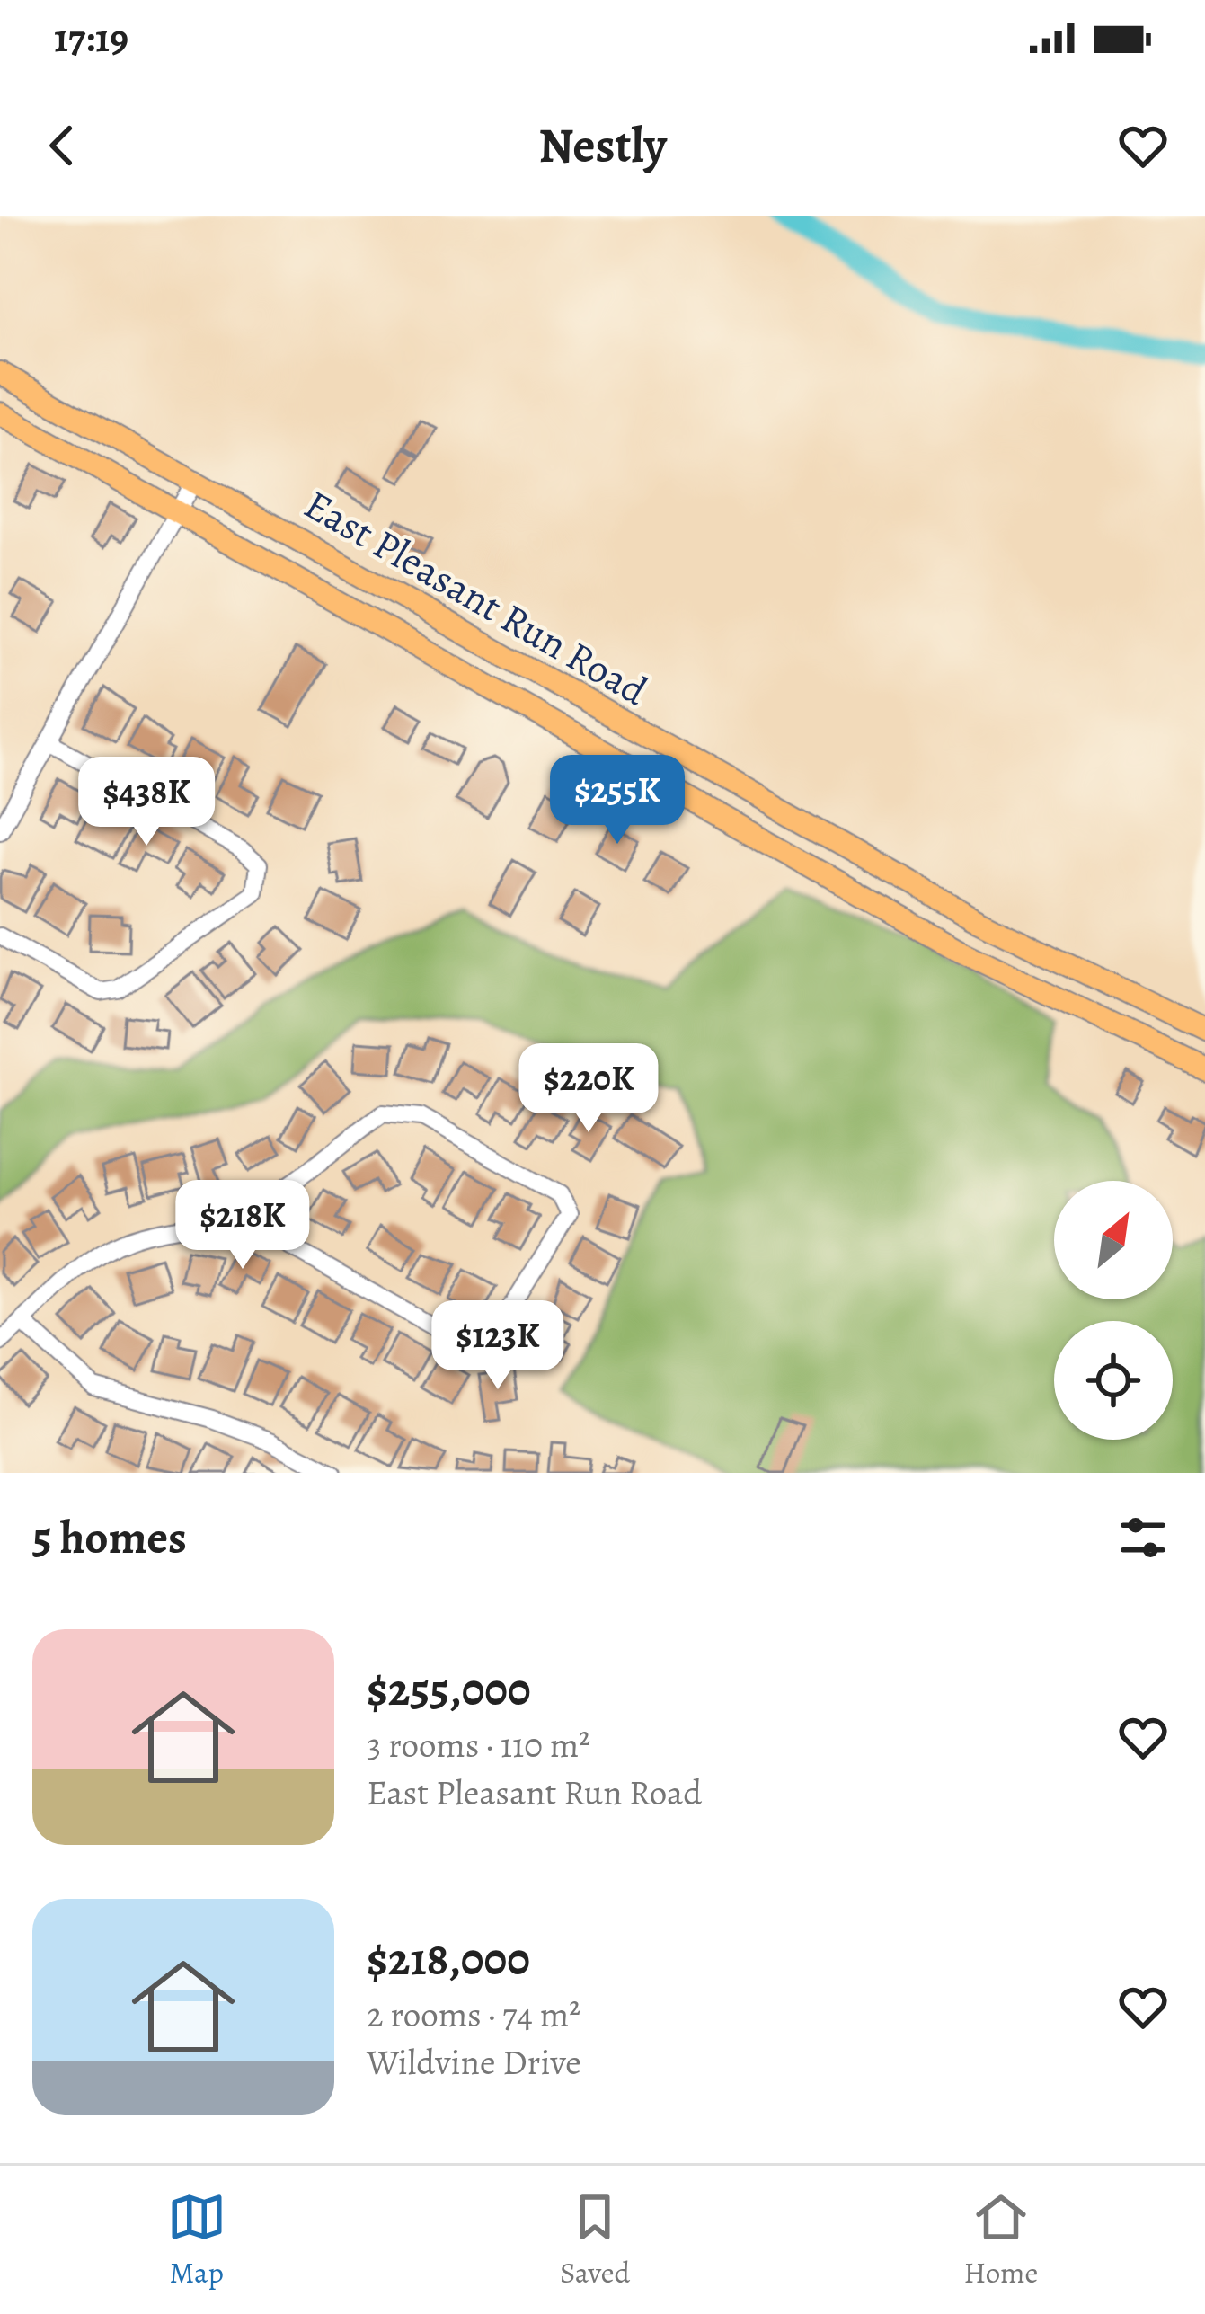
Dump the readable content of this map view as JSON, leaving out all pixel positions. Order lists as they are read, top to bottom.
{
  "streets": {
    "main road": ["East Pleasant Run Road"]
  },
  "north": "top right",
  "page": {
    "status": "17:19",
    "header": "Nestly",
    "price": [
      "$255K",
      "$438K",
      "$220K",
      "$218K",
      "$123K"
    ],
    "heading": "5 homes",
    "list": [
      {
        "name": "$255,000",
        "note": "3 rooms · 110 m² · East Pleasant Run Road"
      },
      {
        "name": "$218,000",
        "note": "2 rooms · 74 m² · Wildvine Drive"
      }
    ],
    "tabs": ["Map", "Saved", "Home"]
  }
}
